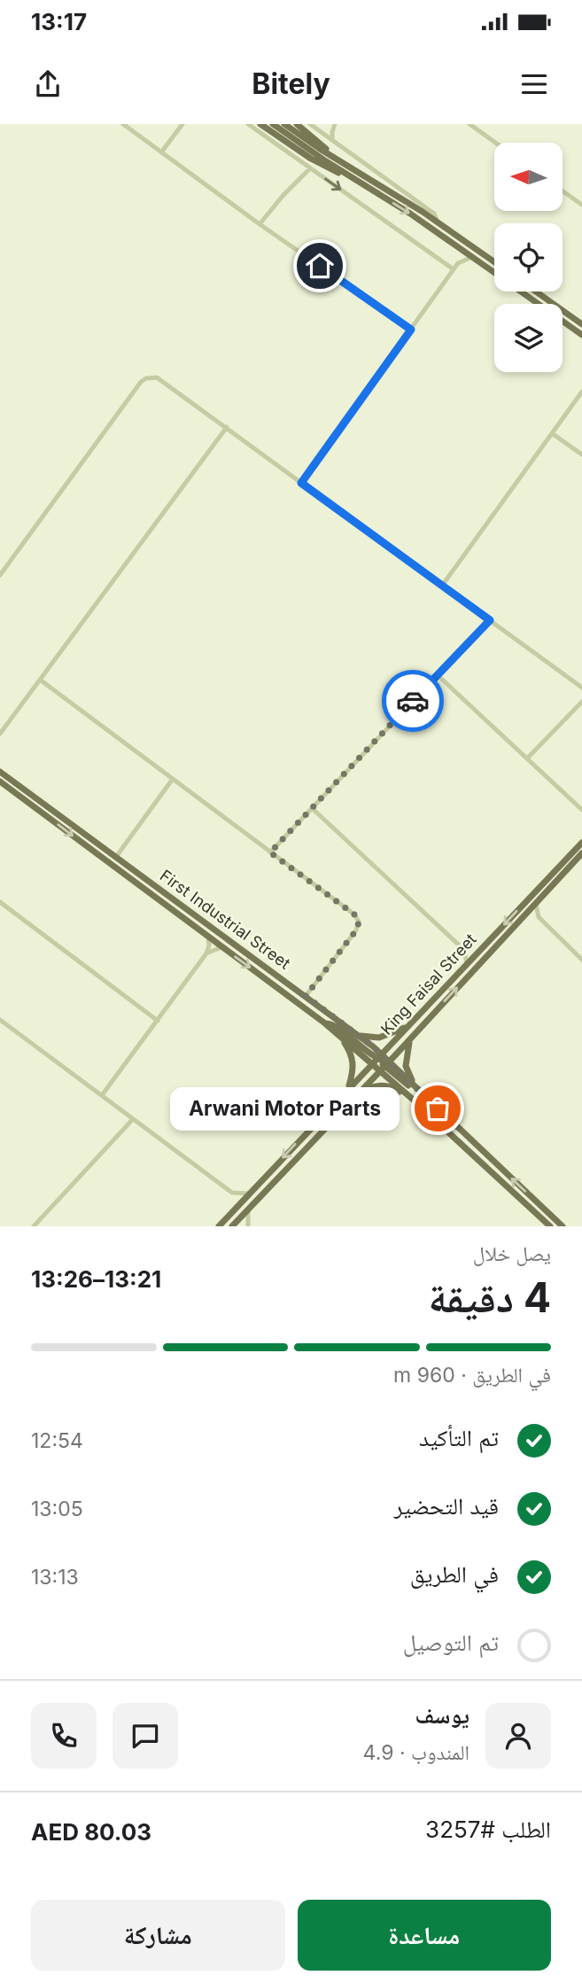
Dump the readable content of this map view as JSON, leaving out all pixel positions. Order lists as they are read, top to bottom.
{
  "streets": {
    "main road": ["First Industrial Street", "King Faisal Street"]
  },
  "crossings": [
    ["First Industrial Street", "King Faisal Street"]
  ],
  "places": ["Arwani Motor Parts"],
  "north": "left",
  "page": {
    "status": "13:17",
    "header": "Bitely",
    "bubble": "Arwani Motor Parts",
    "heading": ["4 دقيقة", "يصل خلال", "13:21–13:26"],
    "panel": [
      "يوسف",
      "المندوب · 4.9",
      "الطلب #3257",
      "AED 80.03"
    ],
    "bar": "في الطريق · 960 m",
    "list": [
      ["تم التأكيد", "12:54"],
      ["قيد التحضير", "13:05"],
      ["في الطريق", "13:13"],
      "تم التوصيل"
    ],
    "buttons": ["مساعدة", "مشاركة"]
  }
}
